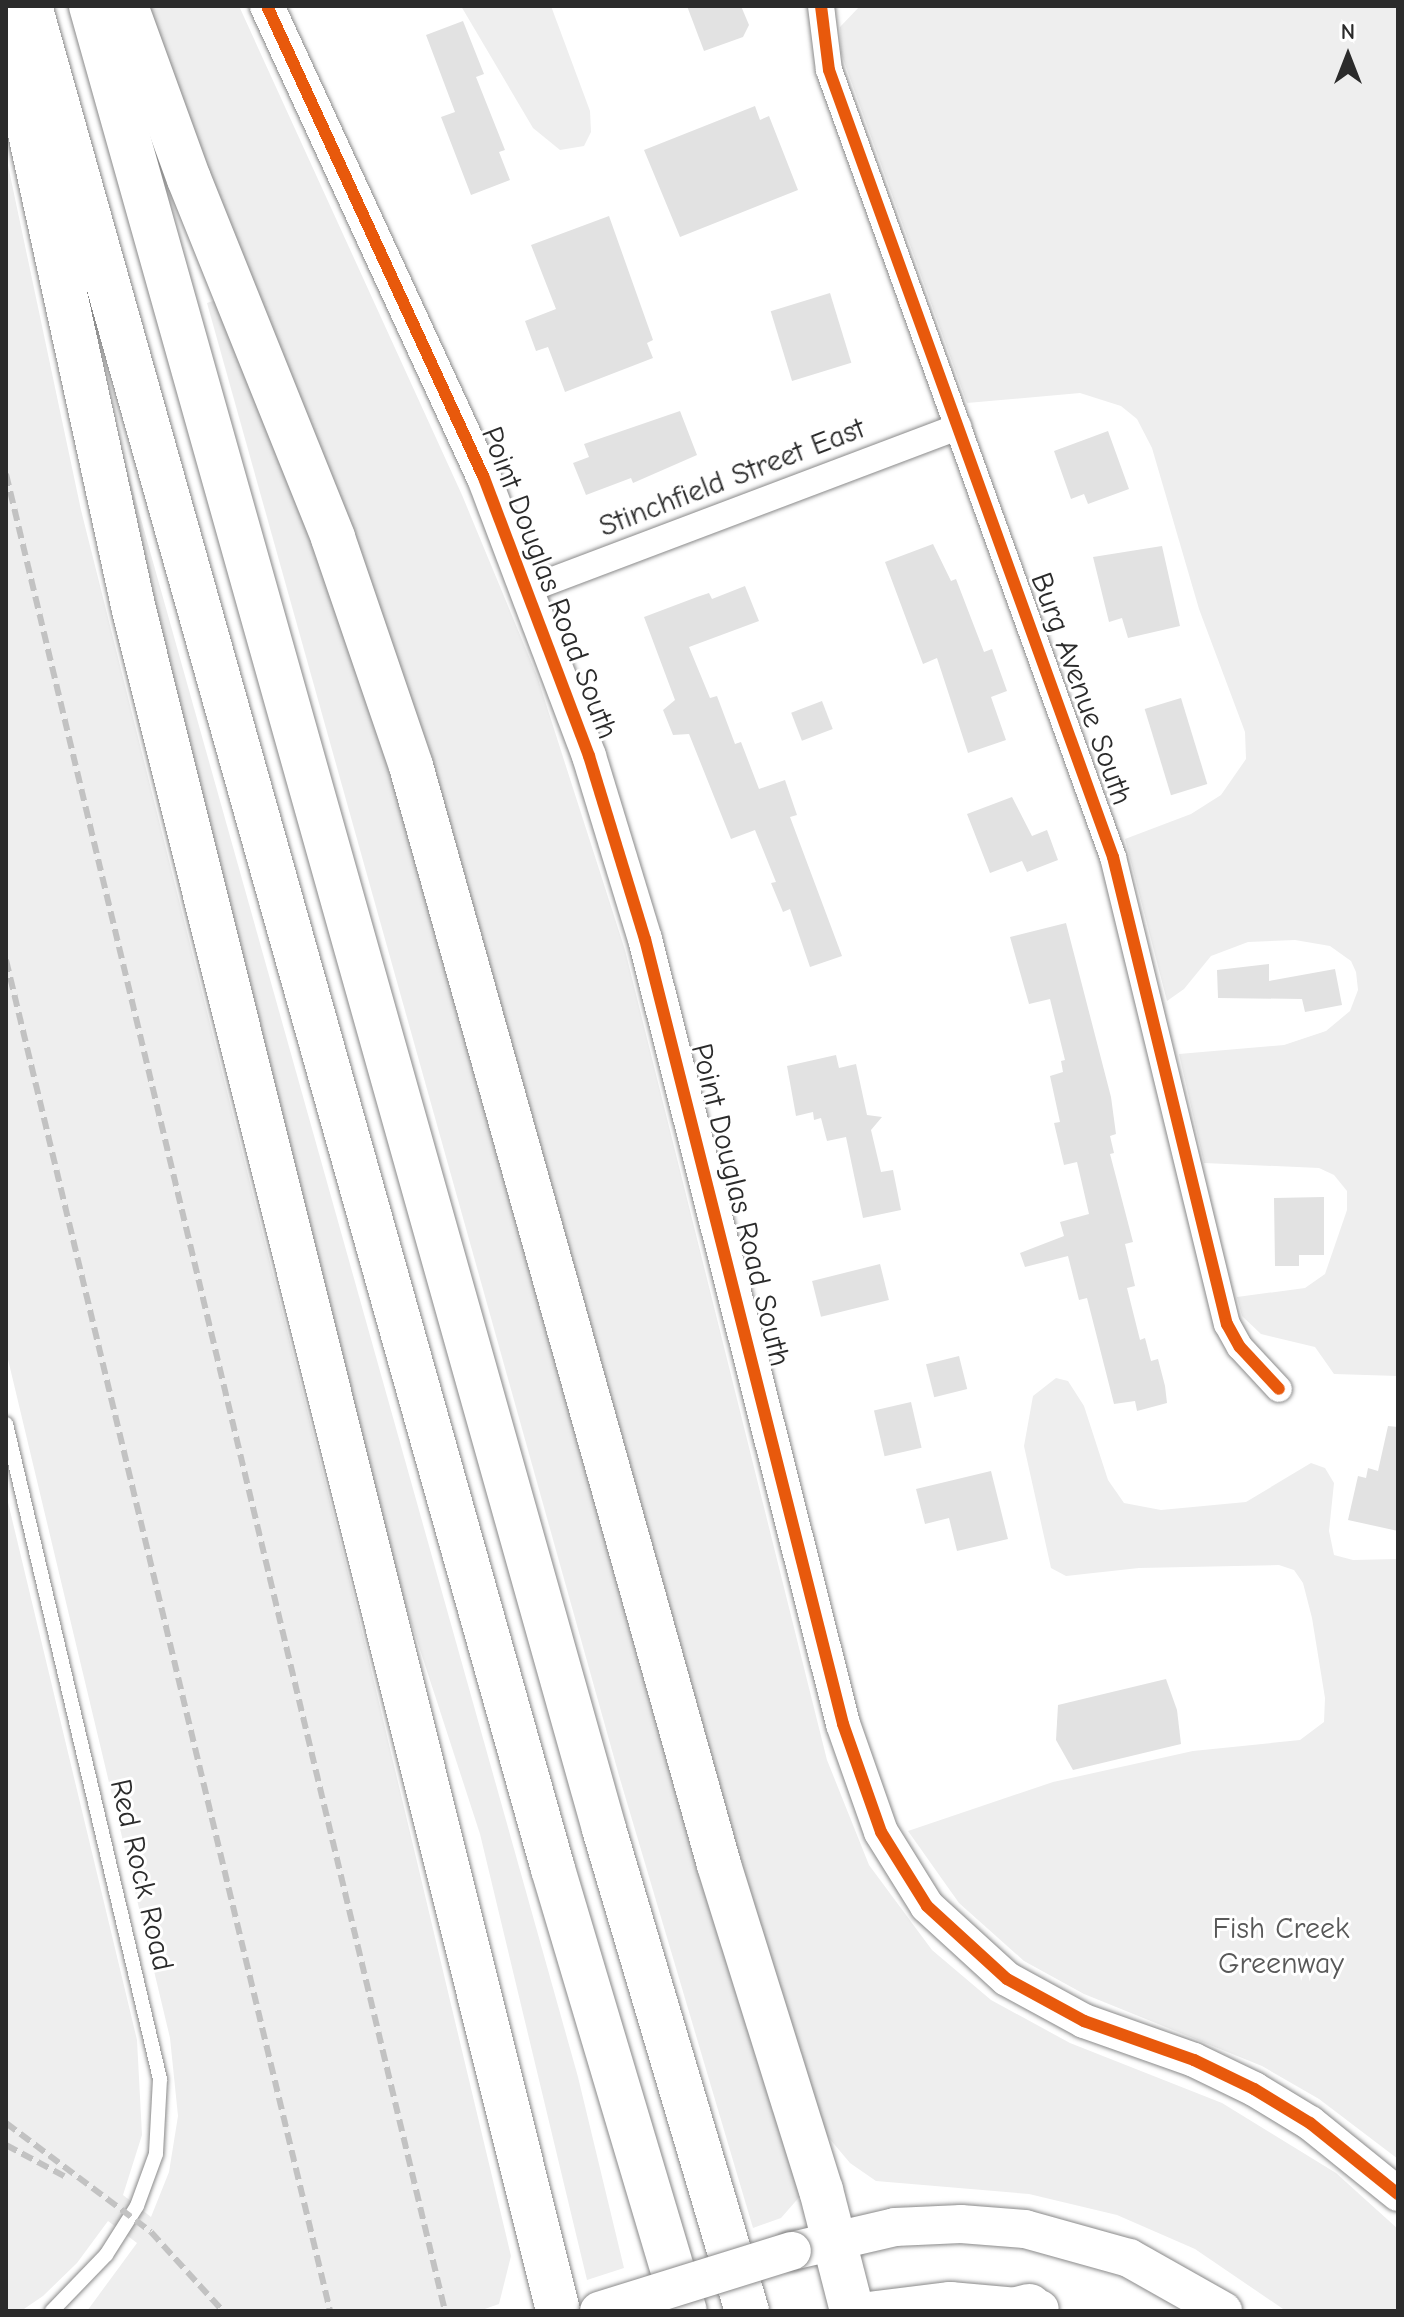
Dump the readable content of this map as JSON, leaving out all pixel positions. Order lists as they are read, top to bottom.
{
  "streets": {
    "street": ["Stinchfield Street East", "Point Douglas Road South", "Burg Avenue South"],
    "lane": ["Red Rock Road"]
  },
  "crossings": [
    ["Stinchfield Street East", "Point Douglas Road South"],
    ["Stinchfield Street East", "Burg Avenue South"]
  ],
  "parks": ["Fish Creek Greenway"],
  "north": "top"
}
